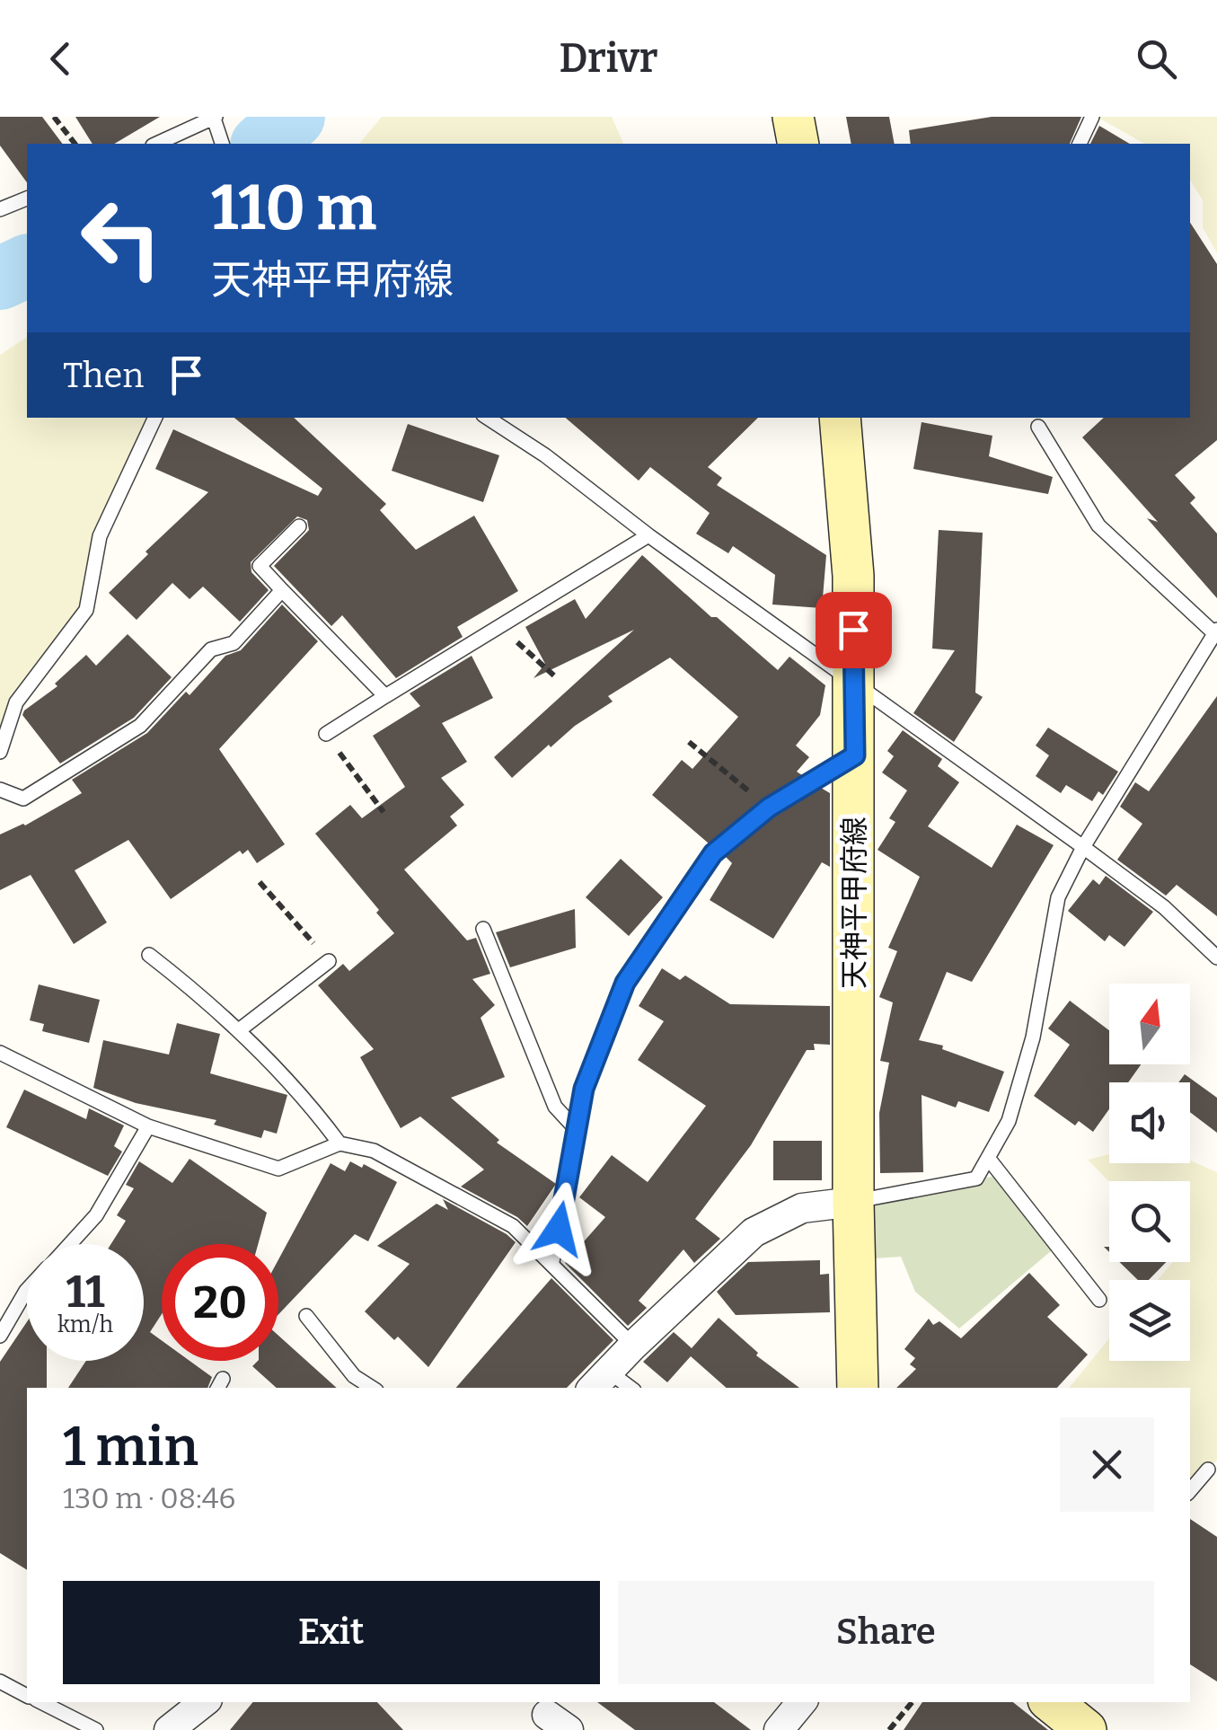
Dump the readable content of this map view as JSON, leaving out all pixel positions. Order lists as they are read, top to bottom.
{
  "streets": {
    "main road": ["天神平甲府線"]
  },
  "north": "top",
  "page": {
    "header": "Drivr",
    "turn": ["110 m", "天神平甲府線"],
    "then": "Then",
    "speed": "11 km/h",
    "limit": "20",
    "heading": ["1 min", "130 m · 08:46"],
    "buttons": ["Exit", "Share"]
  }
}
